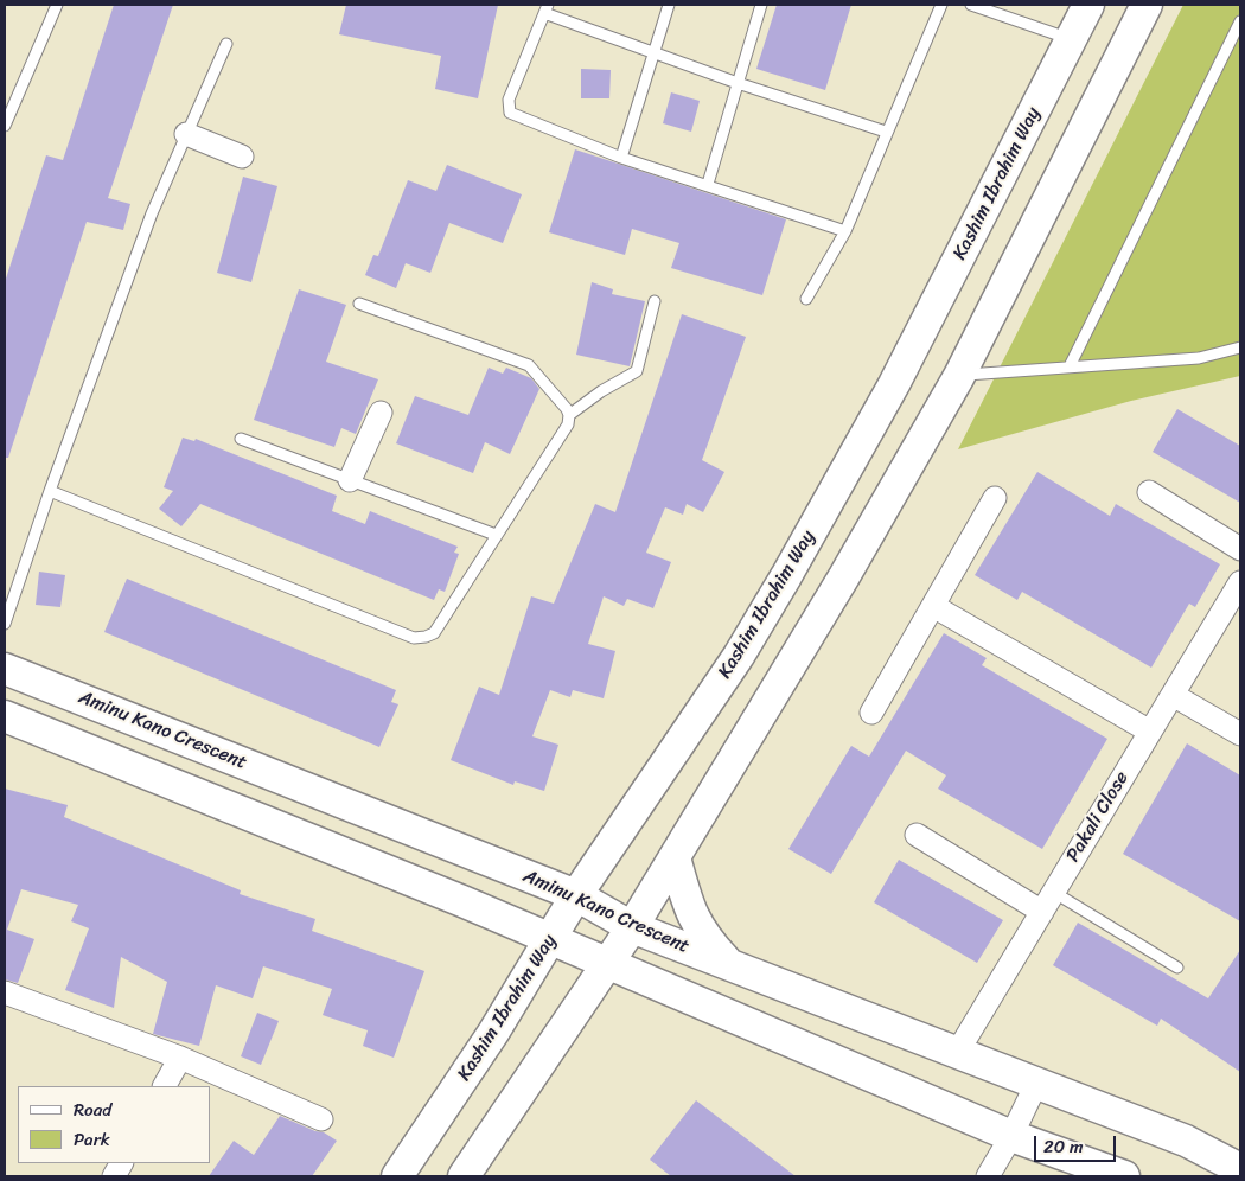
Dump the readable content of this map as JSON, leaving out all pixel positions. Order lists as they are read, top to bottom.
{
  "streets": {
    "main road": ["Kashim Ibrahim Way", "Aminu Kano Crescent"],
    "street": ["Pakali Close"]
  },
  "crossings": [
    ["Kashim Ibrahim Way", "Aminu Kano Crescent"],
    ["Aminu Kano Crescent", "Pakali Close"]
  ],
  "legend": ["Road", "Park"],
  "scale_bar": "20 m"
}
